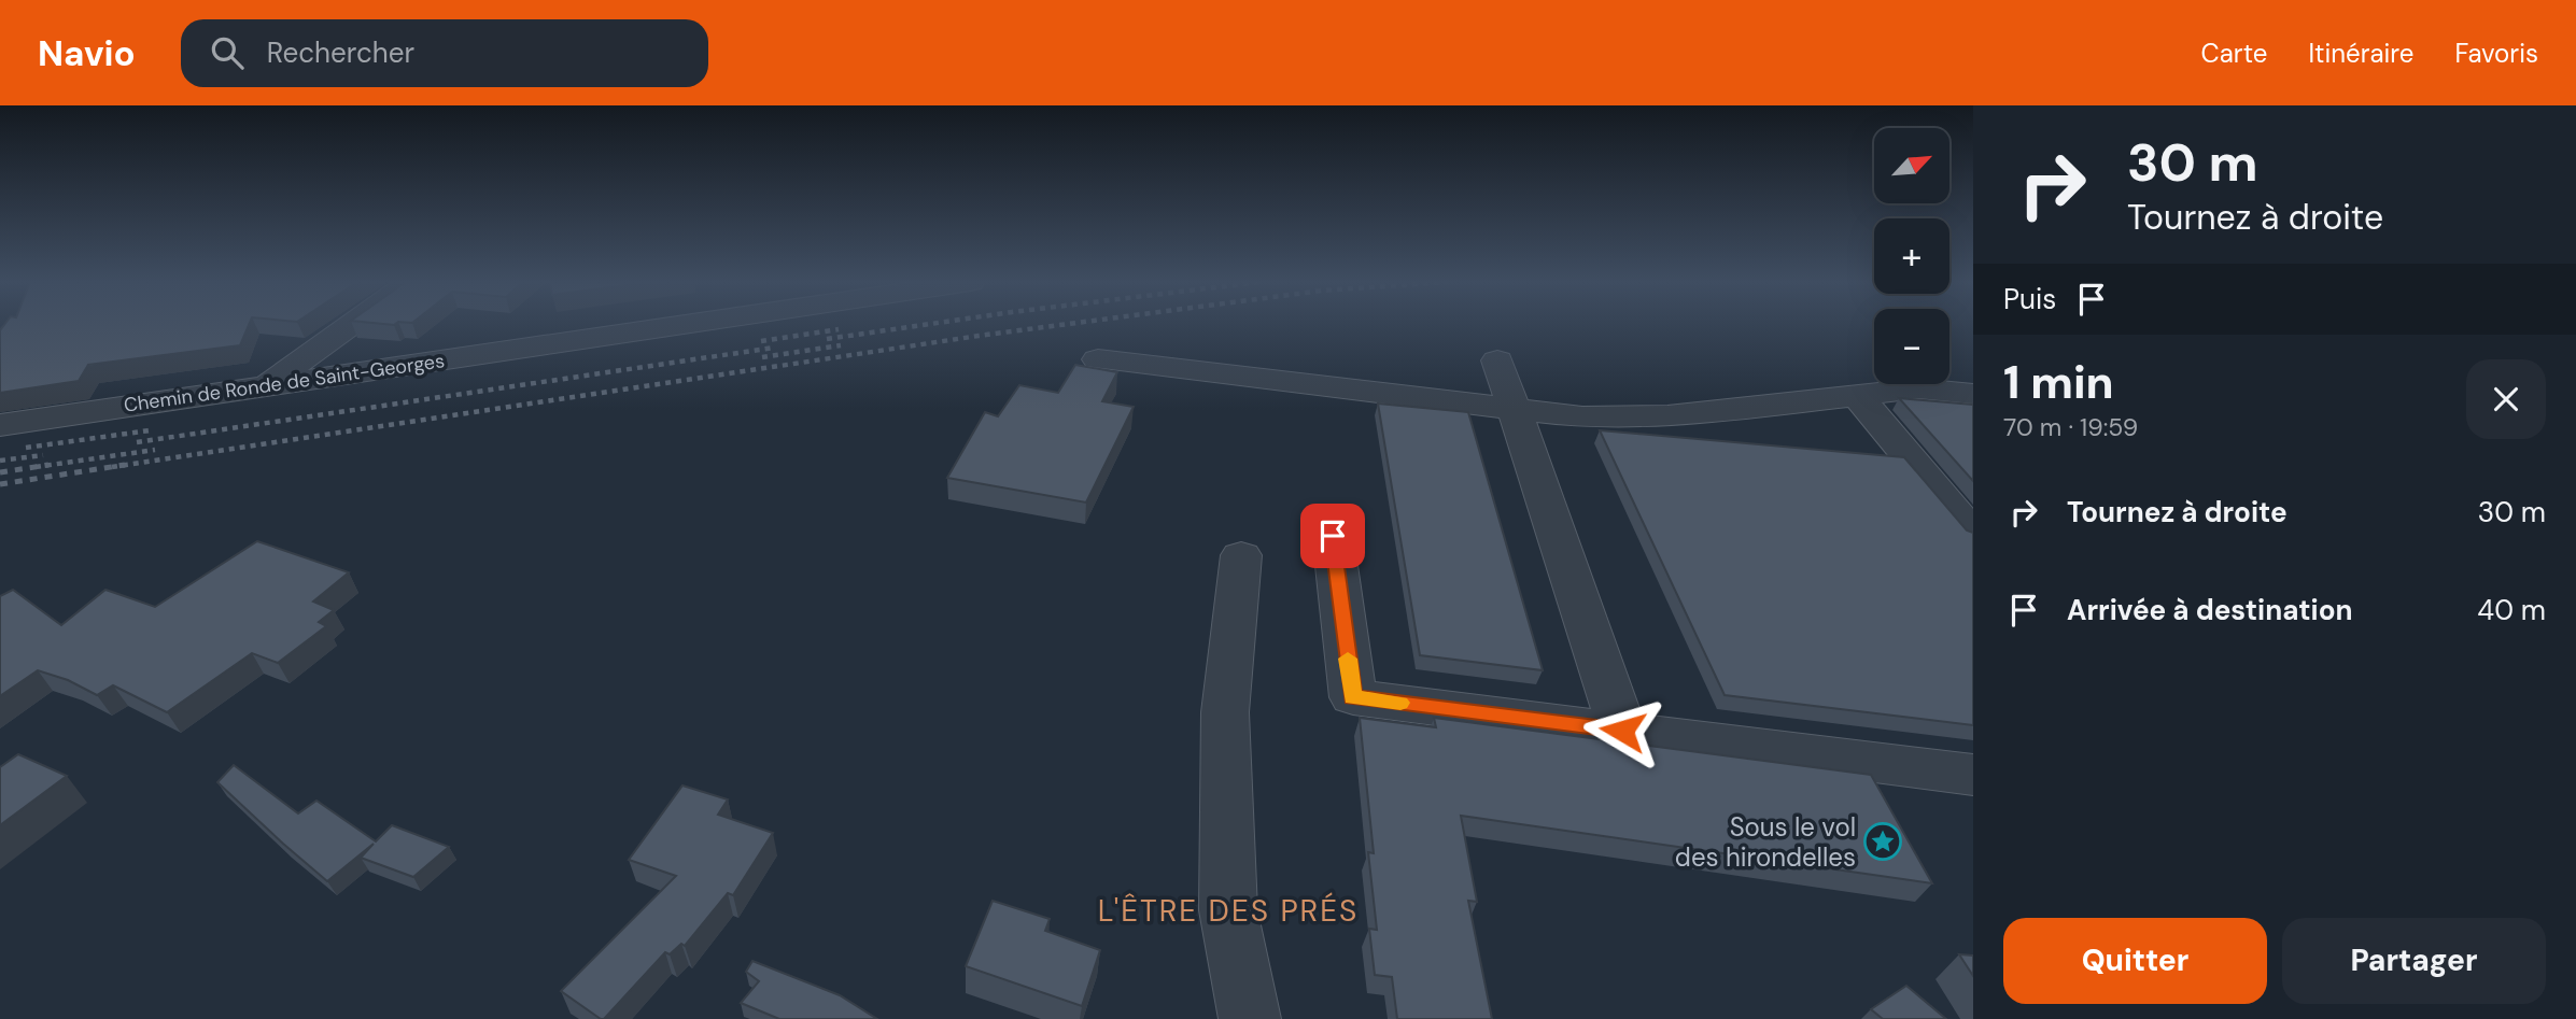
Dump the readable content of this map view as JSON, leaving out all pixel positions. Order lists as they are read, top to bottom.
{
  "streets": {
    "street": ["Chemin de Ronde de Saint-Georges"]
  },
  "districts": ["L'ÊTRE DES PRÉS"],
  "places": {
    "place": ["Sous le vol des hirondelles"]
  },
  "north": "top right",
  "page": {
    "header": "Navio",
    "search": "Rechercher",
    "nav": ["Carte", "Itinéraire", "Favoris"],
    "turn": ["30 m", "Tournez à droite"],
    "map_buttons": ["+", "−"],
    "then": "Puis",
    "heading": ["1 min", "70 m · 19:59"],
    "list": [
      {
        "name": "Tournez à droite",
        "value": "30 m"
      },
      {
        "name": "Arrivée à destination",
        "value": "40 m"
      }
    ],
    "buttons": ["Quitter", "Partager"]
  }
}
